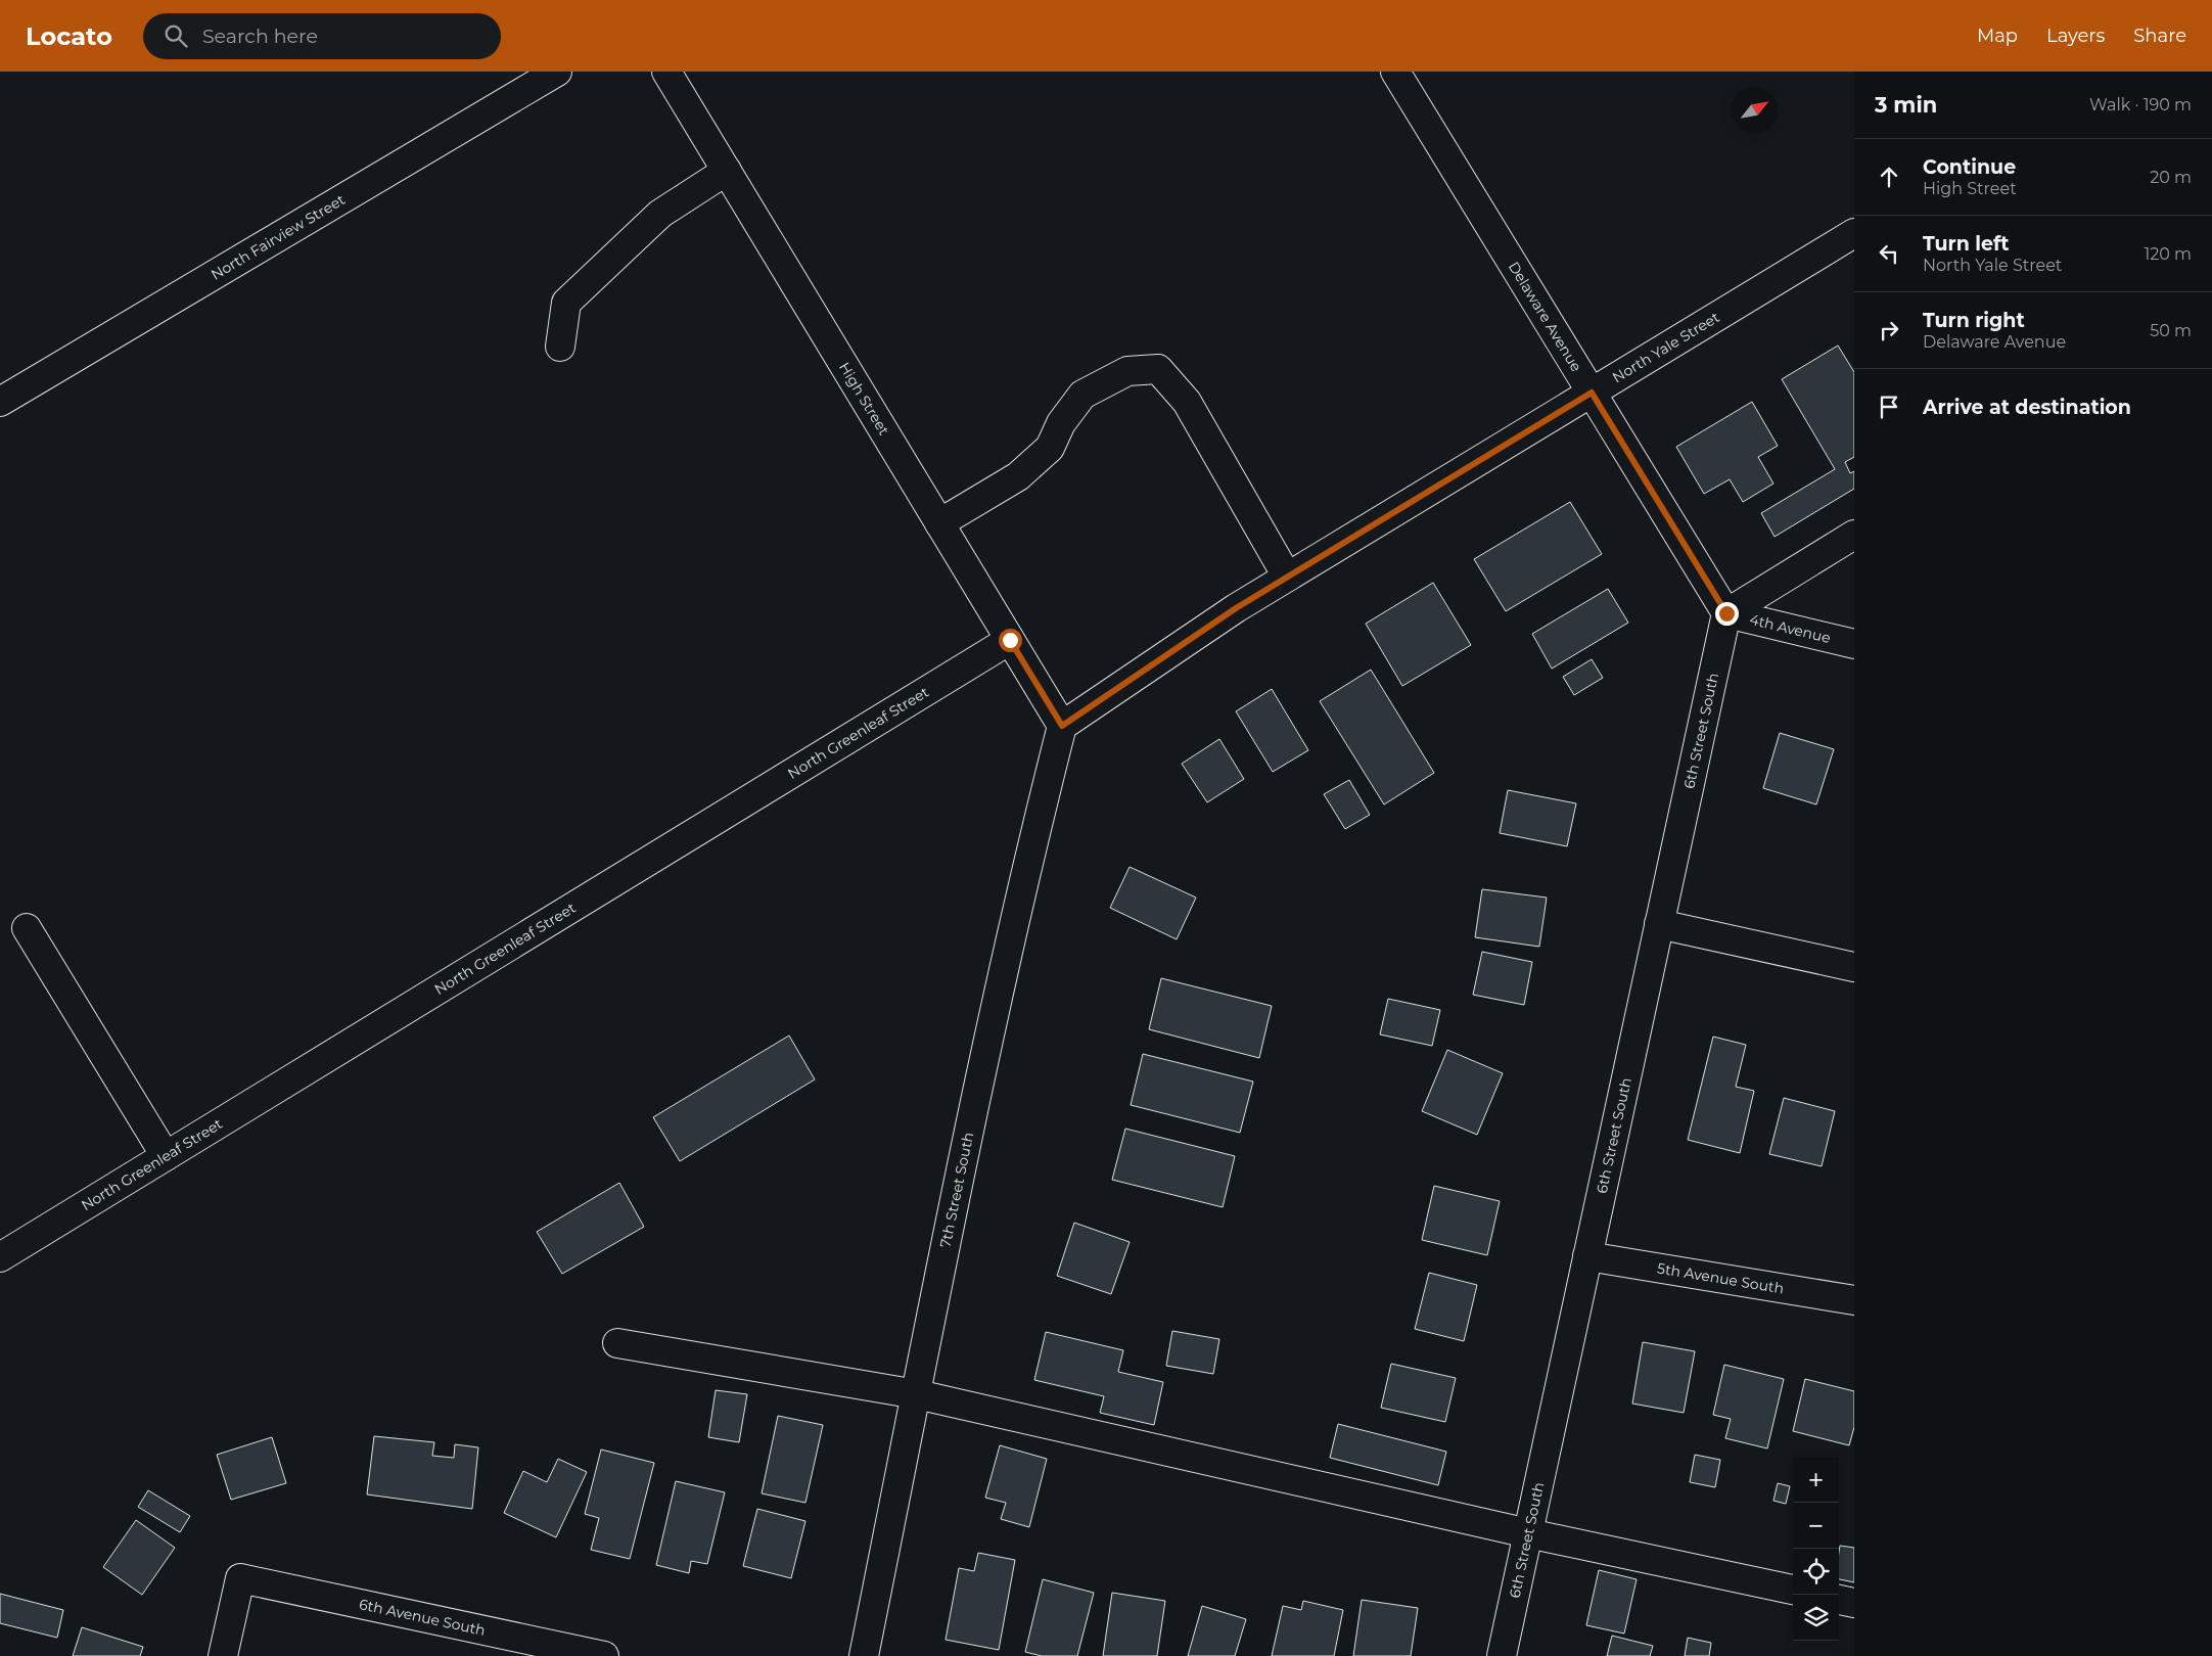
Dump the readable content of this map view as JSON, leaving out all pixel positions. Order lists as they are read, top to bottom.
{
  "streets": {
    "street": [
      "North Fairview Street",
      "Delaware Avenue",
      "North Yale Street",
      "High Street",
      "4th Avenue",
      "6th Street South",
      "North Greenleaf Street",
      "7th Street South",
      "5th Avenue South",
      "6th Avenue South"
    ]
  },
  "crossings": [
    ["Delaware Avenue", "North Yale Street"],
    ["Delaware Avenue", "4th Avenue"],
    ["Delaware Avenue", "6th Street South"],
    ["North Yale Street", "High Street"],
    ["North Yale Street", "7th Street South"],
    ["High Street", "North Greenleaf Street"],
    ["High Street", "7th Street South"],
    ["4th Avenue", "6th Street South"],
    ["6th Street South", "5th Avenue South"]
  ],
  "north": "top right",
  "page": {
    "header": "Locato",
    "search": "Search here",
    "nav": ["Map", "Layers", "Share"],
    "heading": ["3 min", "Walk · 190 m"],
    "list": [
      ["Continue", "High Street", "20 m"],
      ["Turn left", "North Yale Street", "120 m"],
      ["Turn right", "Delaware Avenue", "50 m"],
      "Arrive at destination"
    ],
    "map_buttons": ["+", "−"]
  }
}
